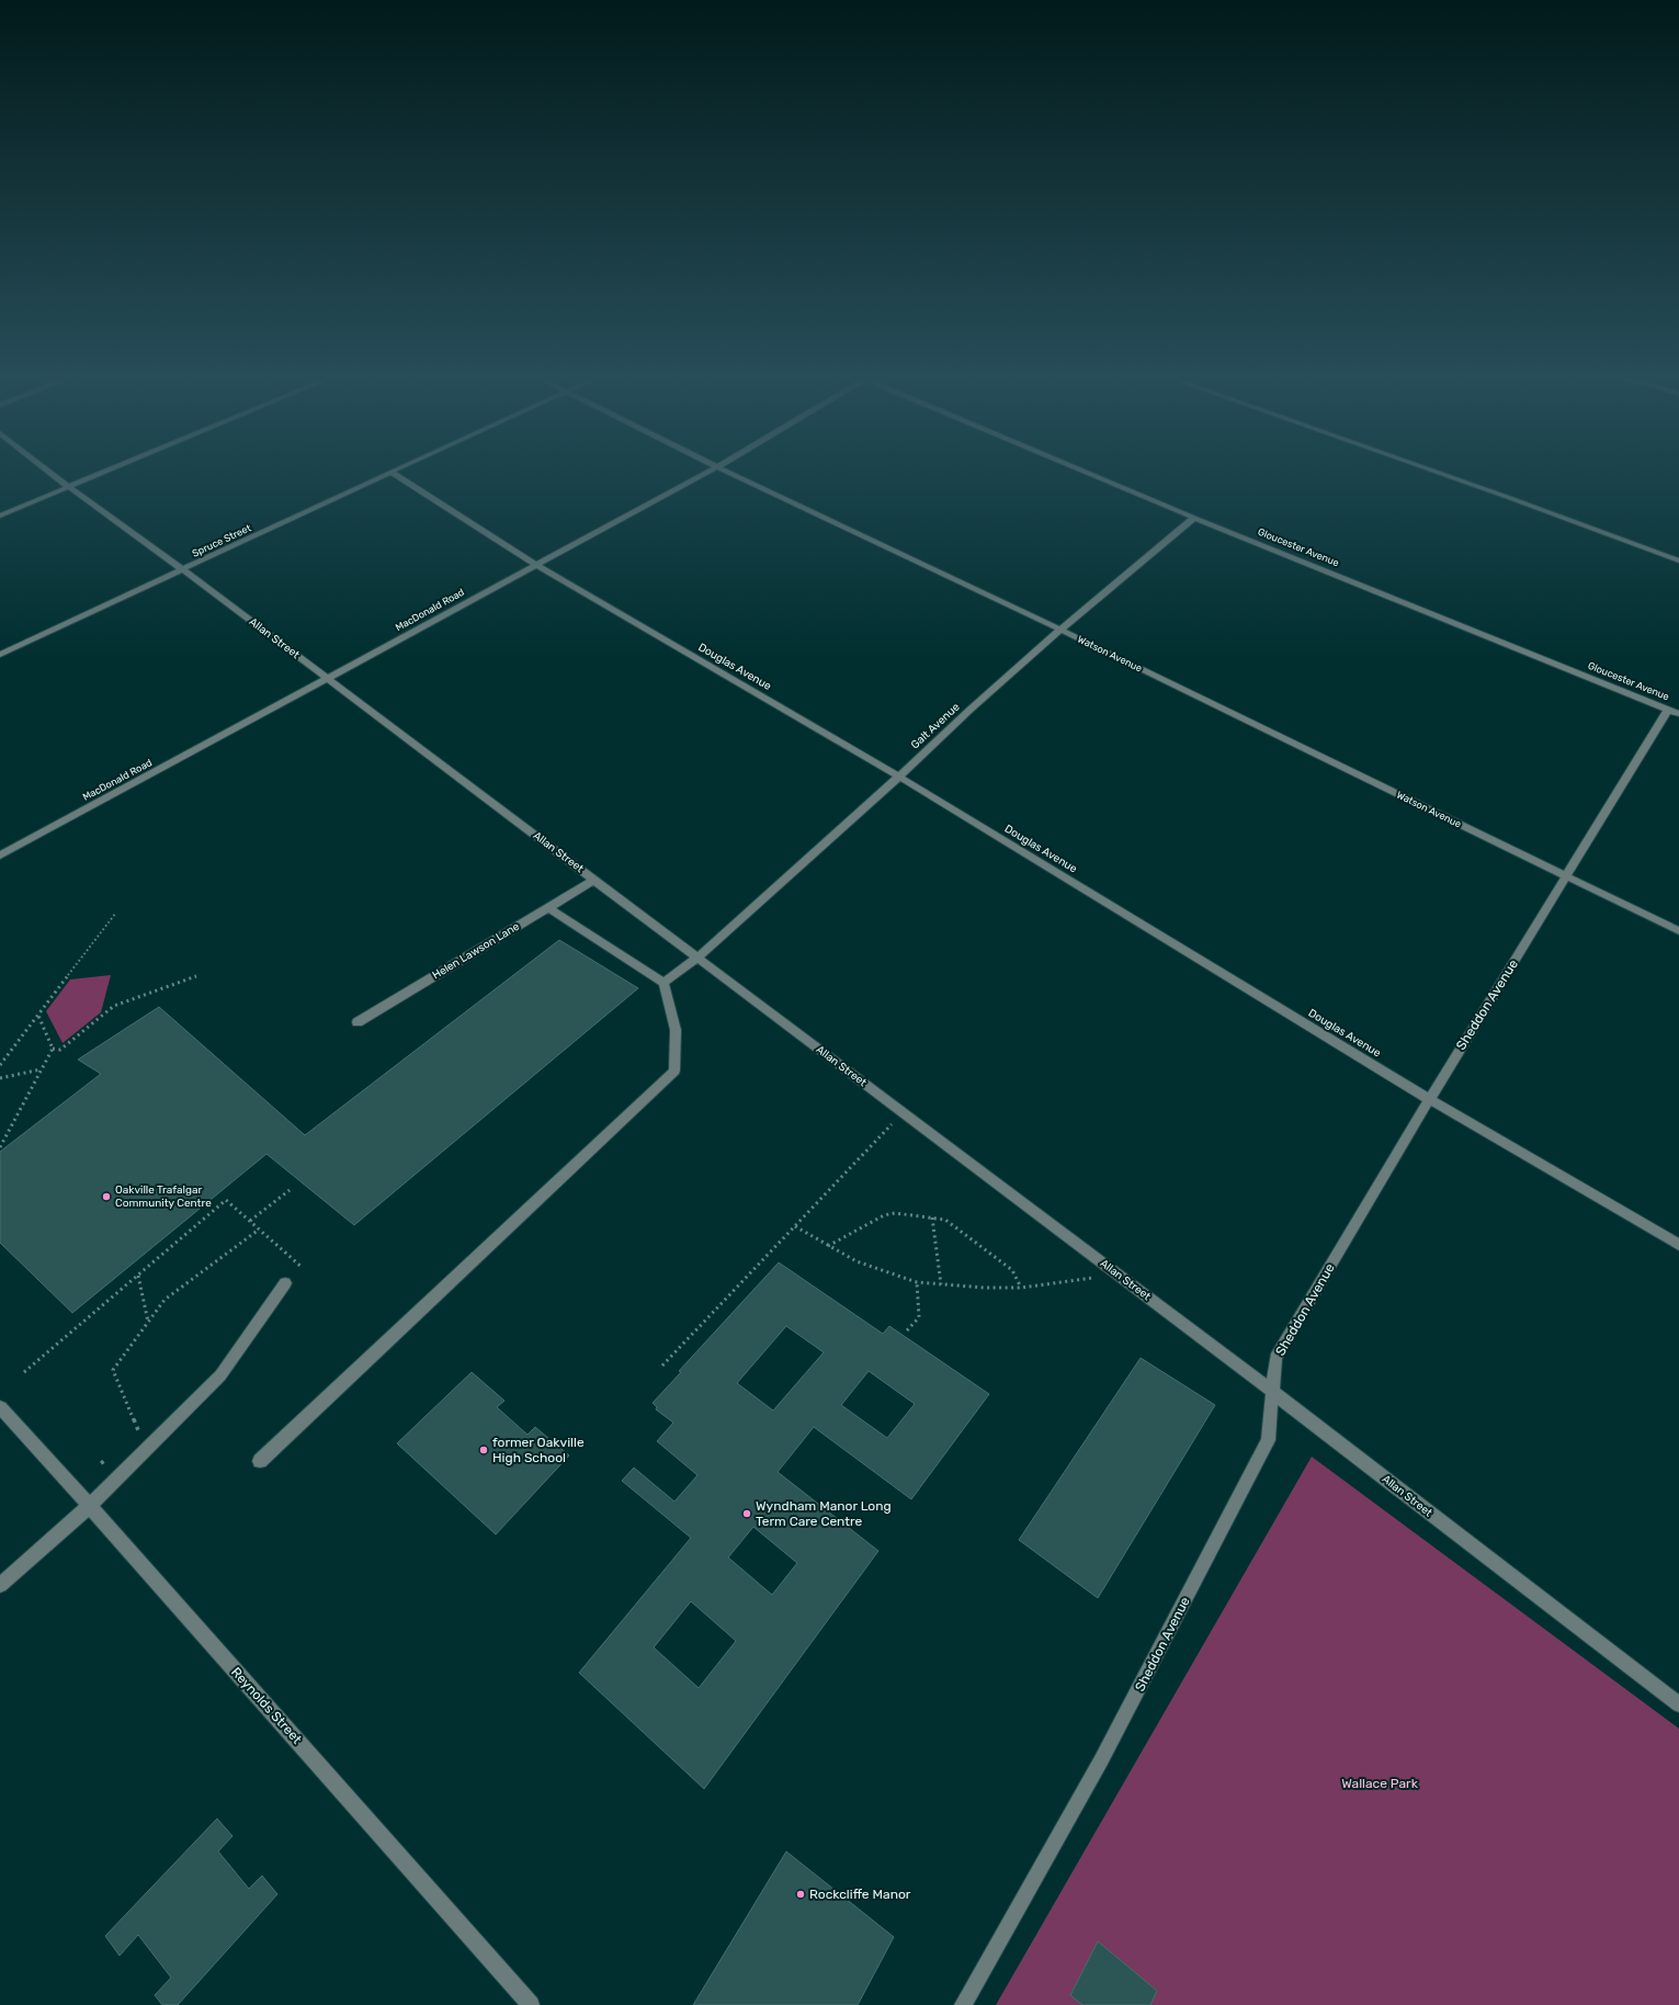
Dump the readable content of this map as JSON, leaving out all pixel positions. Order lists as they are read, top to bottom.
{
  "streets": {
    "street": [
      "Spruce Street",
      "Gloucester Avenue",
      "MacDonald Road",
      "Allan Street",
      "Watson Avenue",
      "Douglas Avenue",
      "Galt Avenue",
      "Helen Lawson Lane",
      "Sheddon Avenue",
      "Reynolds Street"
    ]
  },
  "crossings": [
    ["Spruce Street", "Allan Street"],
    ["Spruce Street", "Douglas Avenue"],
    ["Gloucester Avenue", "Galt Avenue"],
    ["Gloucester Avenue", "Sheddon Avenue"],
    ["MacDonald Road", "Allan Street"],
    ["MacDonald Road", "Douglas Avenue"],
    ["Allan Street", "Galt Avenue"],
    ["Allan Street", "Helen Lawson Lane"],
    ["Allan Street", "Sheddon Avenue"],
    ["Watson Avenue", "Galt Avenue"],
    ["Watson Avenue", "Sheddon Avenue"],
    ["Douglas Avenue", "Galt Avenue"],
    ["Douglas Avenue", "Sheddon Avenue"]
  ],
  "parks": ["Wallace Park"],
  "places": [
    "Oakville Trafalgar Community Centre",
    "former Oakville High School",
    "Wyndham Manor Long Term Care Centre",
    "Rockcliffe Manor"
  ]
}
